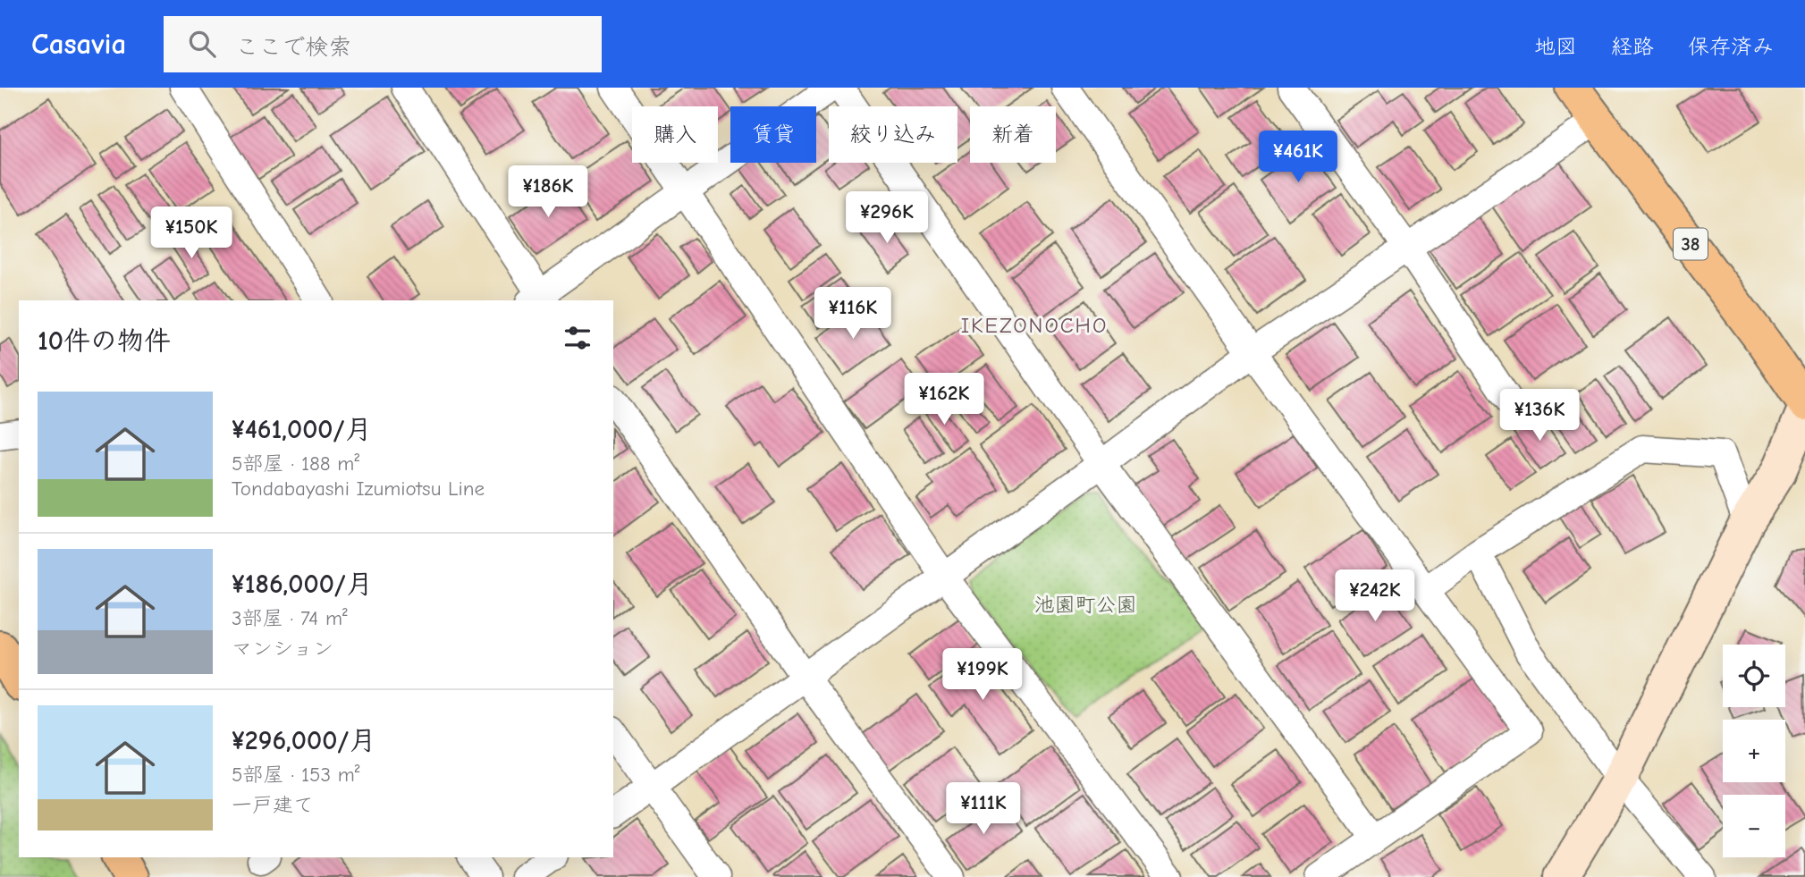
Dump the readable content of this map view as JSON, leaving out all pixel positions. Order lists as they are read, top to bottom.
{
  "streets": {
    "main road": ["38"]
  },
  "districts": ["IKEZONOCHO"],
  "parks": ["池園町公園"],
  "page": {
    "header": "Casavia",
    "search": "ここで検索",
    "nav": ["地図", "経路", "保存済み"],
    "chip": [
      "購入",
      "賃貸",
      "絞り込み",
      "新着"
    ],
    "price": [
      "¥461K",
      "¥186K",
      "¥296K",
      "¥150K",
      "¥116K",
      "¥162K",
      "¥136K",
      "¥242K",
      "¥199K",
      "¥111K"
    ],
    "heading": "10件の物件",
    "list": [
      {
        "name": "¥461,000/月",
        "note": "5部屋 · 188 m² · Tondabayashi Izumiotsu Line"
      },
      {
        "name": "¥186,000/月",
        "note": "3部屋 · 74 m² · マンション"
      },
      {
        "name": "¥296,000/月",
        "note": "5部屋 · 153 m² · 一戸建て"
      }
    ],
    "map_buttons": ["+", "−"]
  }
}
